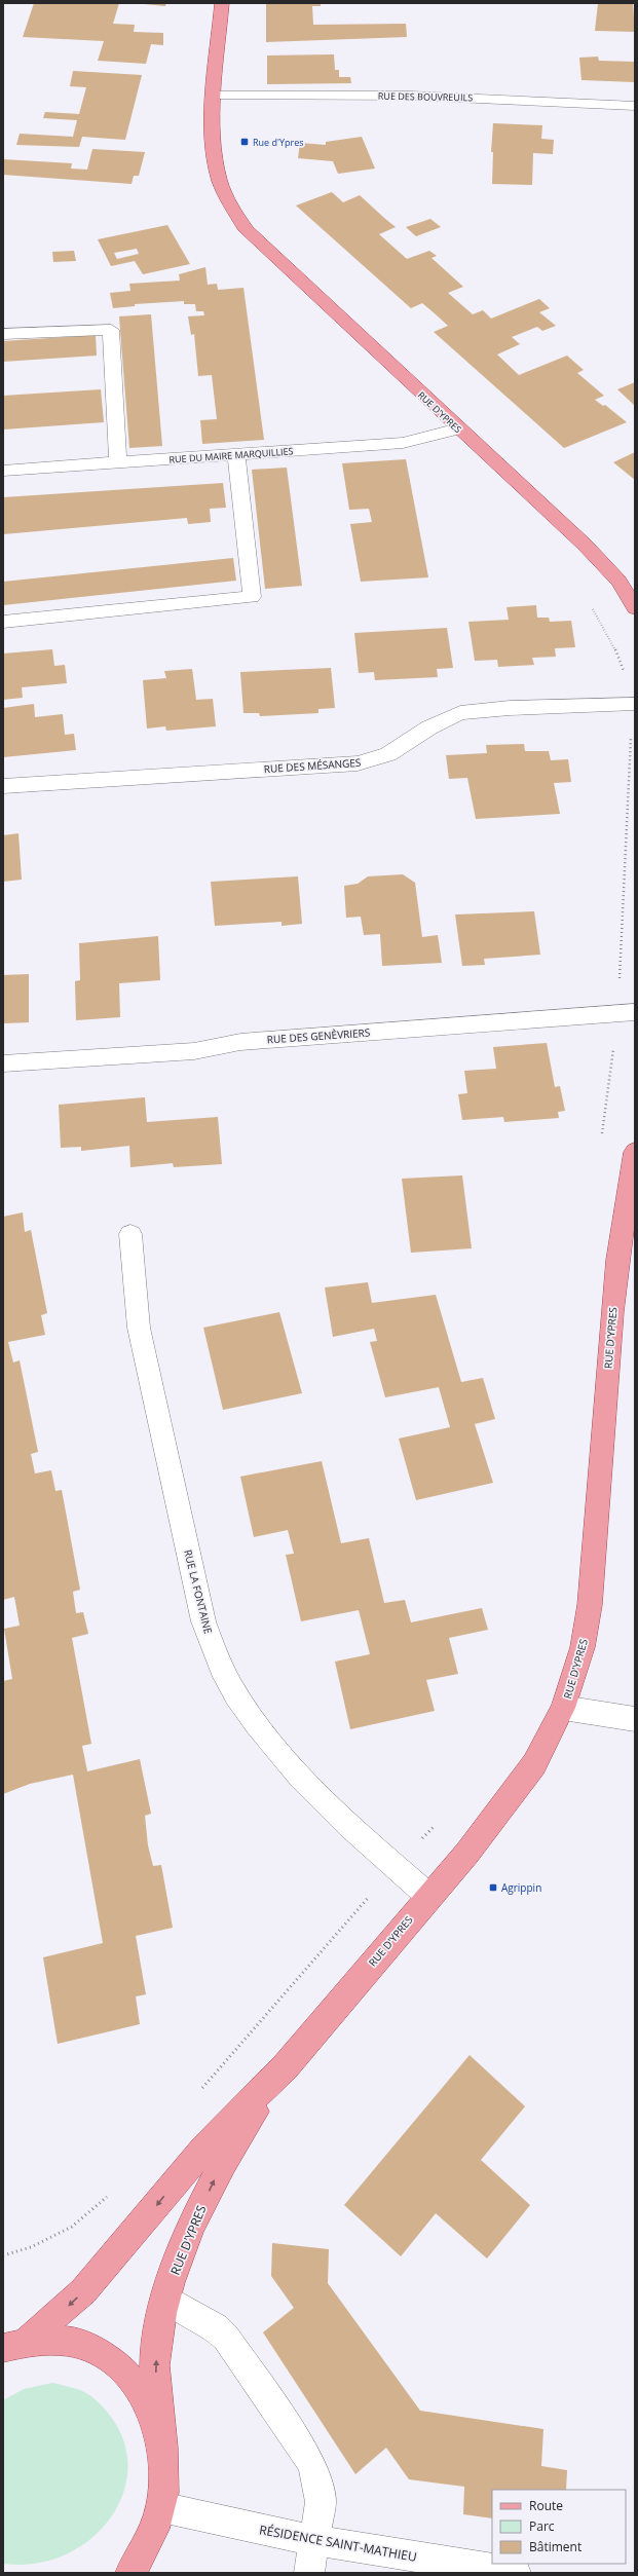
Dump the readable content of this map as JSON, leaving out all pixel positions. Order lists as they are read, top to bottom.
{
  "streets": {
    "main road": ["RUE D'YPRES"],
    "street": [
      "RUE DES BOUVREUILS",
      "RUE DU MAIRE MARQUILLIES",
      "RUE DES MÉSANGES",
      "RUE DES GENÈVRIERS",
      "RUE LA FONTAINE",
      "RÉSIDENCE SAINT-MATHIEU"
    ]
  },
  "crossings": [
    ["RUE DES BOUVREUILS", "RUE D'YPRES"],
    ["RUE D'YPRES", "RUE DU MAIRE MARQUILLIES"],
    ["RUE D'YPRES", "RUE LA FONTAINE"],
    ["RUE D'YPRES", "RÉSIDENCE SAINT-MATHIEU"]
  ],
  "places": {
    "transit": ["Rue d'Ypres", "Agrippin"]
  },
  "legend": ["Route", "Parc", "Bâtiment"]
}
